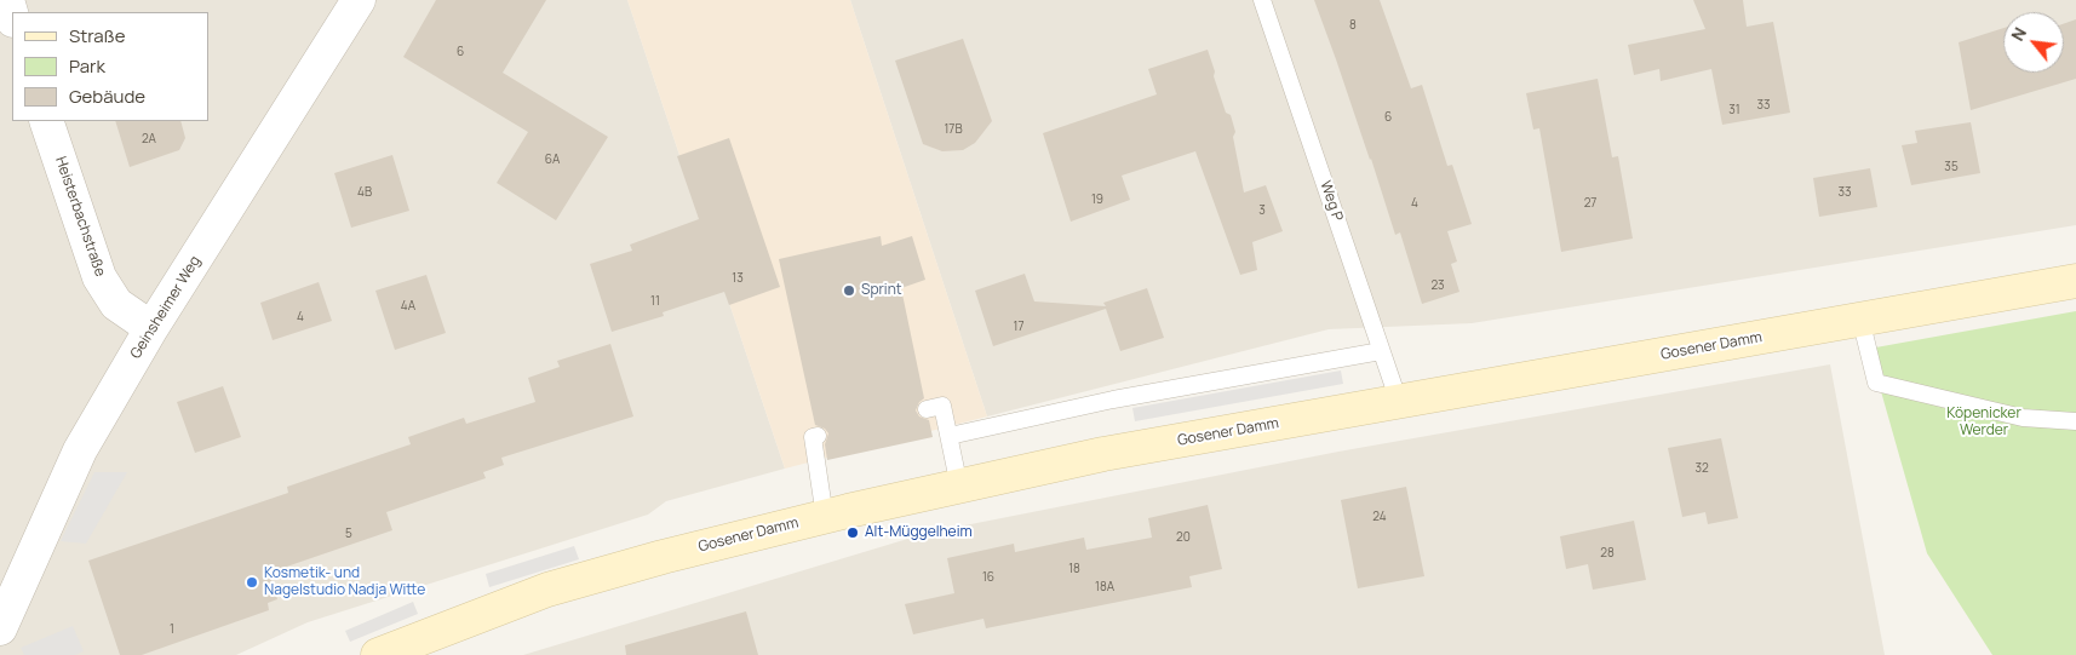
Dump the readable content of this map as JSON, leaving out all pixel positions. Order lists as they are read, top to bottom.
{
  "streets": {
    "main road": ["Gosener Damm"],
    "street": ["Heisterbachstraße", "Geinsheimer Weg"],
    "lane": ["Weg P"]
  },
  "crossings": [
    ["Weg P", "Gosener Damm"],
    ["Heisterbachstraße", "Geinsheimer Weg"]
  ],
  "parks": ["Köpenicker Werder"],
  "places": ["Sprint", "Alt-Müggelheim", "Kosmetik- und Nagelstudio Nadja Witte"],
  "house_numbers": [
    "8",
    "6",
    "33",
    "31",
    "6",
    "17B",
    "2A",
    "6A",
    "35",
    "4B",
    "33",
    "19",
    "4",
    "27",
    "3",
    "13",
    "23",
    "11",
    "4A",
    "4",
    "17",
    "32",
    "24",
    "5",
    "20",
    "28",
    "18",
    "16",
    "18A",
    "1"
  ],
  "legend": ["Straße", "Park", "Gebäude"],
  "north": "top left"
}
